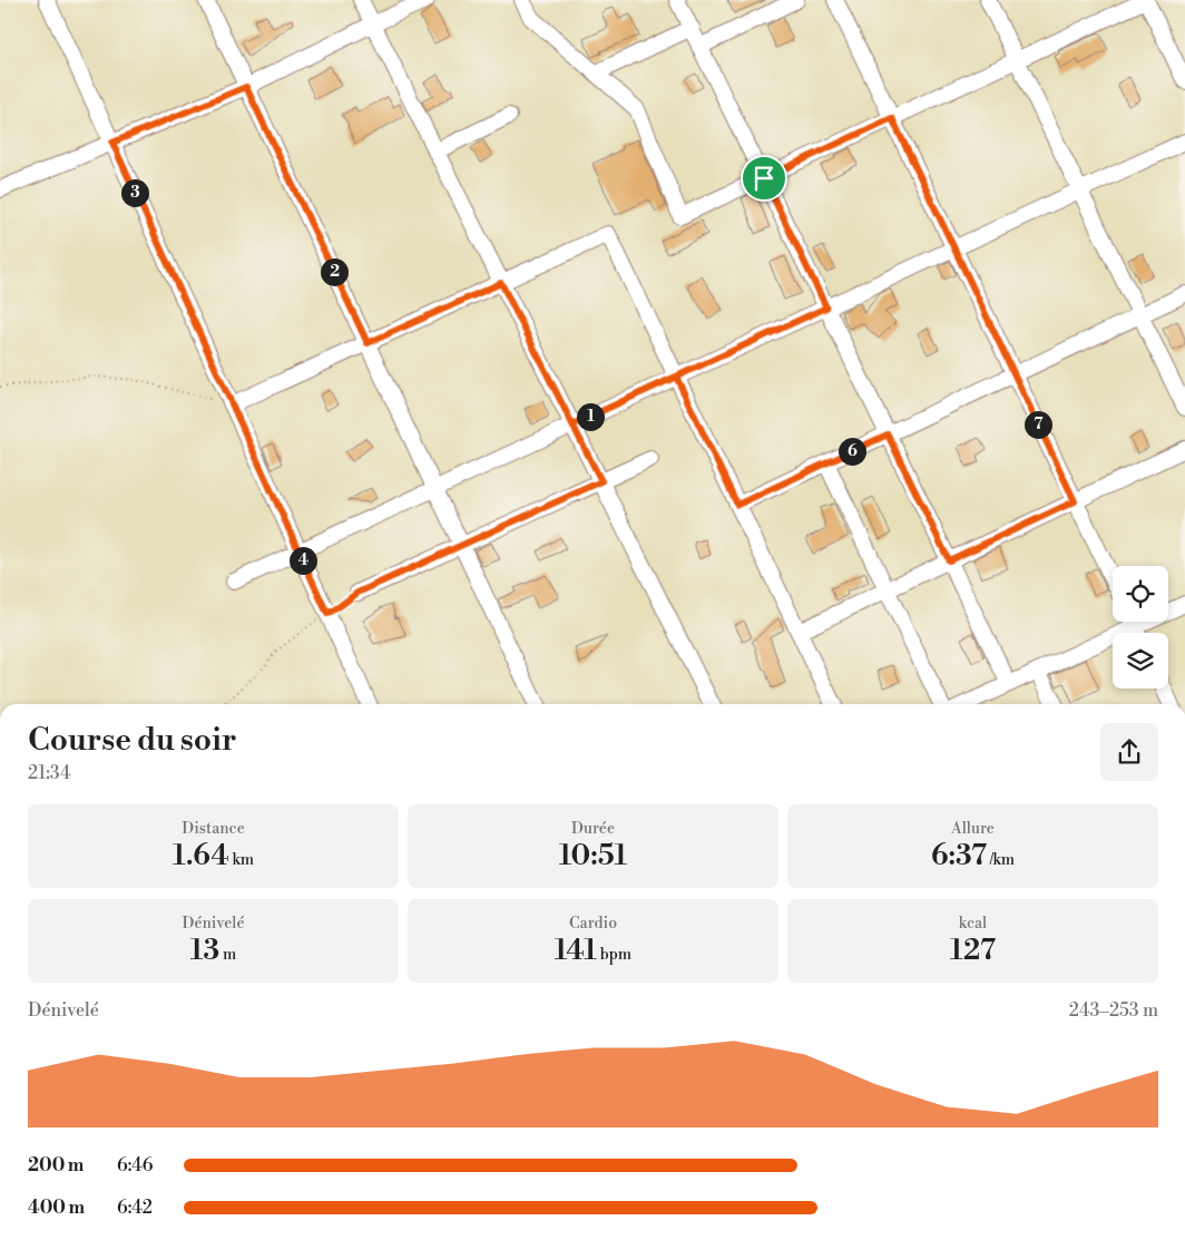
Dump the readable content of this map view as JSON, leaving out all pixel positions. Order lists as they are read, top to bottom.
{
  "page": {
    "pins": [
      "3",
      "2",
      "1",
      "7",
      "6",
      "4"
    ],
    "heading": ["Course du soir", "21:34"],
    "stats": [
      ["Distance", "1.64 km"],
      ["Durée", "10:51"],
      ["Allure", "6:37 /km"],
      ["Dénivelé", "13 m"],
      ["Cardio", "141 bpm"],
      ["kcal", "127"]
    ],
    "chart": ["Dénivelé", "243–253 m"],
    "list": [
      {
        "name": "200 m",
        "note": "6:46"
      },
      {
        "name": "400 m",
        "note": "6:42"
      }
    ]
  }
}
